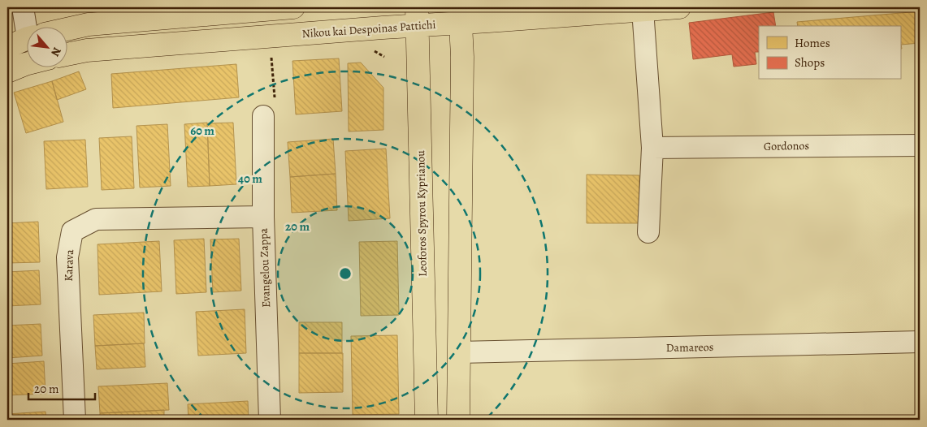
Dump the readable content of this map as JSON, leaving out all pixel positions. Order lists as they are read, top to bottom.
{
  "streets": {
    "main road": ["Nikou kai Despoinas Pattichi", "Leoforos Spyrou Kyprianou"],
    "street": [
      "Gordonos",
      "Karava",
      "Evangelou Zappa",
      "Damareos"
    ]
  },
  "crossings": [
    ["Nikou kai Despoinas Pattichi", "Leoforos Spyrou Kyprianou"],
    ["Karava", "Evangelou Zappa"]
  ],
  "legend": ["Homes", "Shops"],
  "scale_bar": "20 m",
  "north": "bottom right",
  "rings": ["60 m", "40 m", "20 m"]
}
